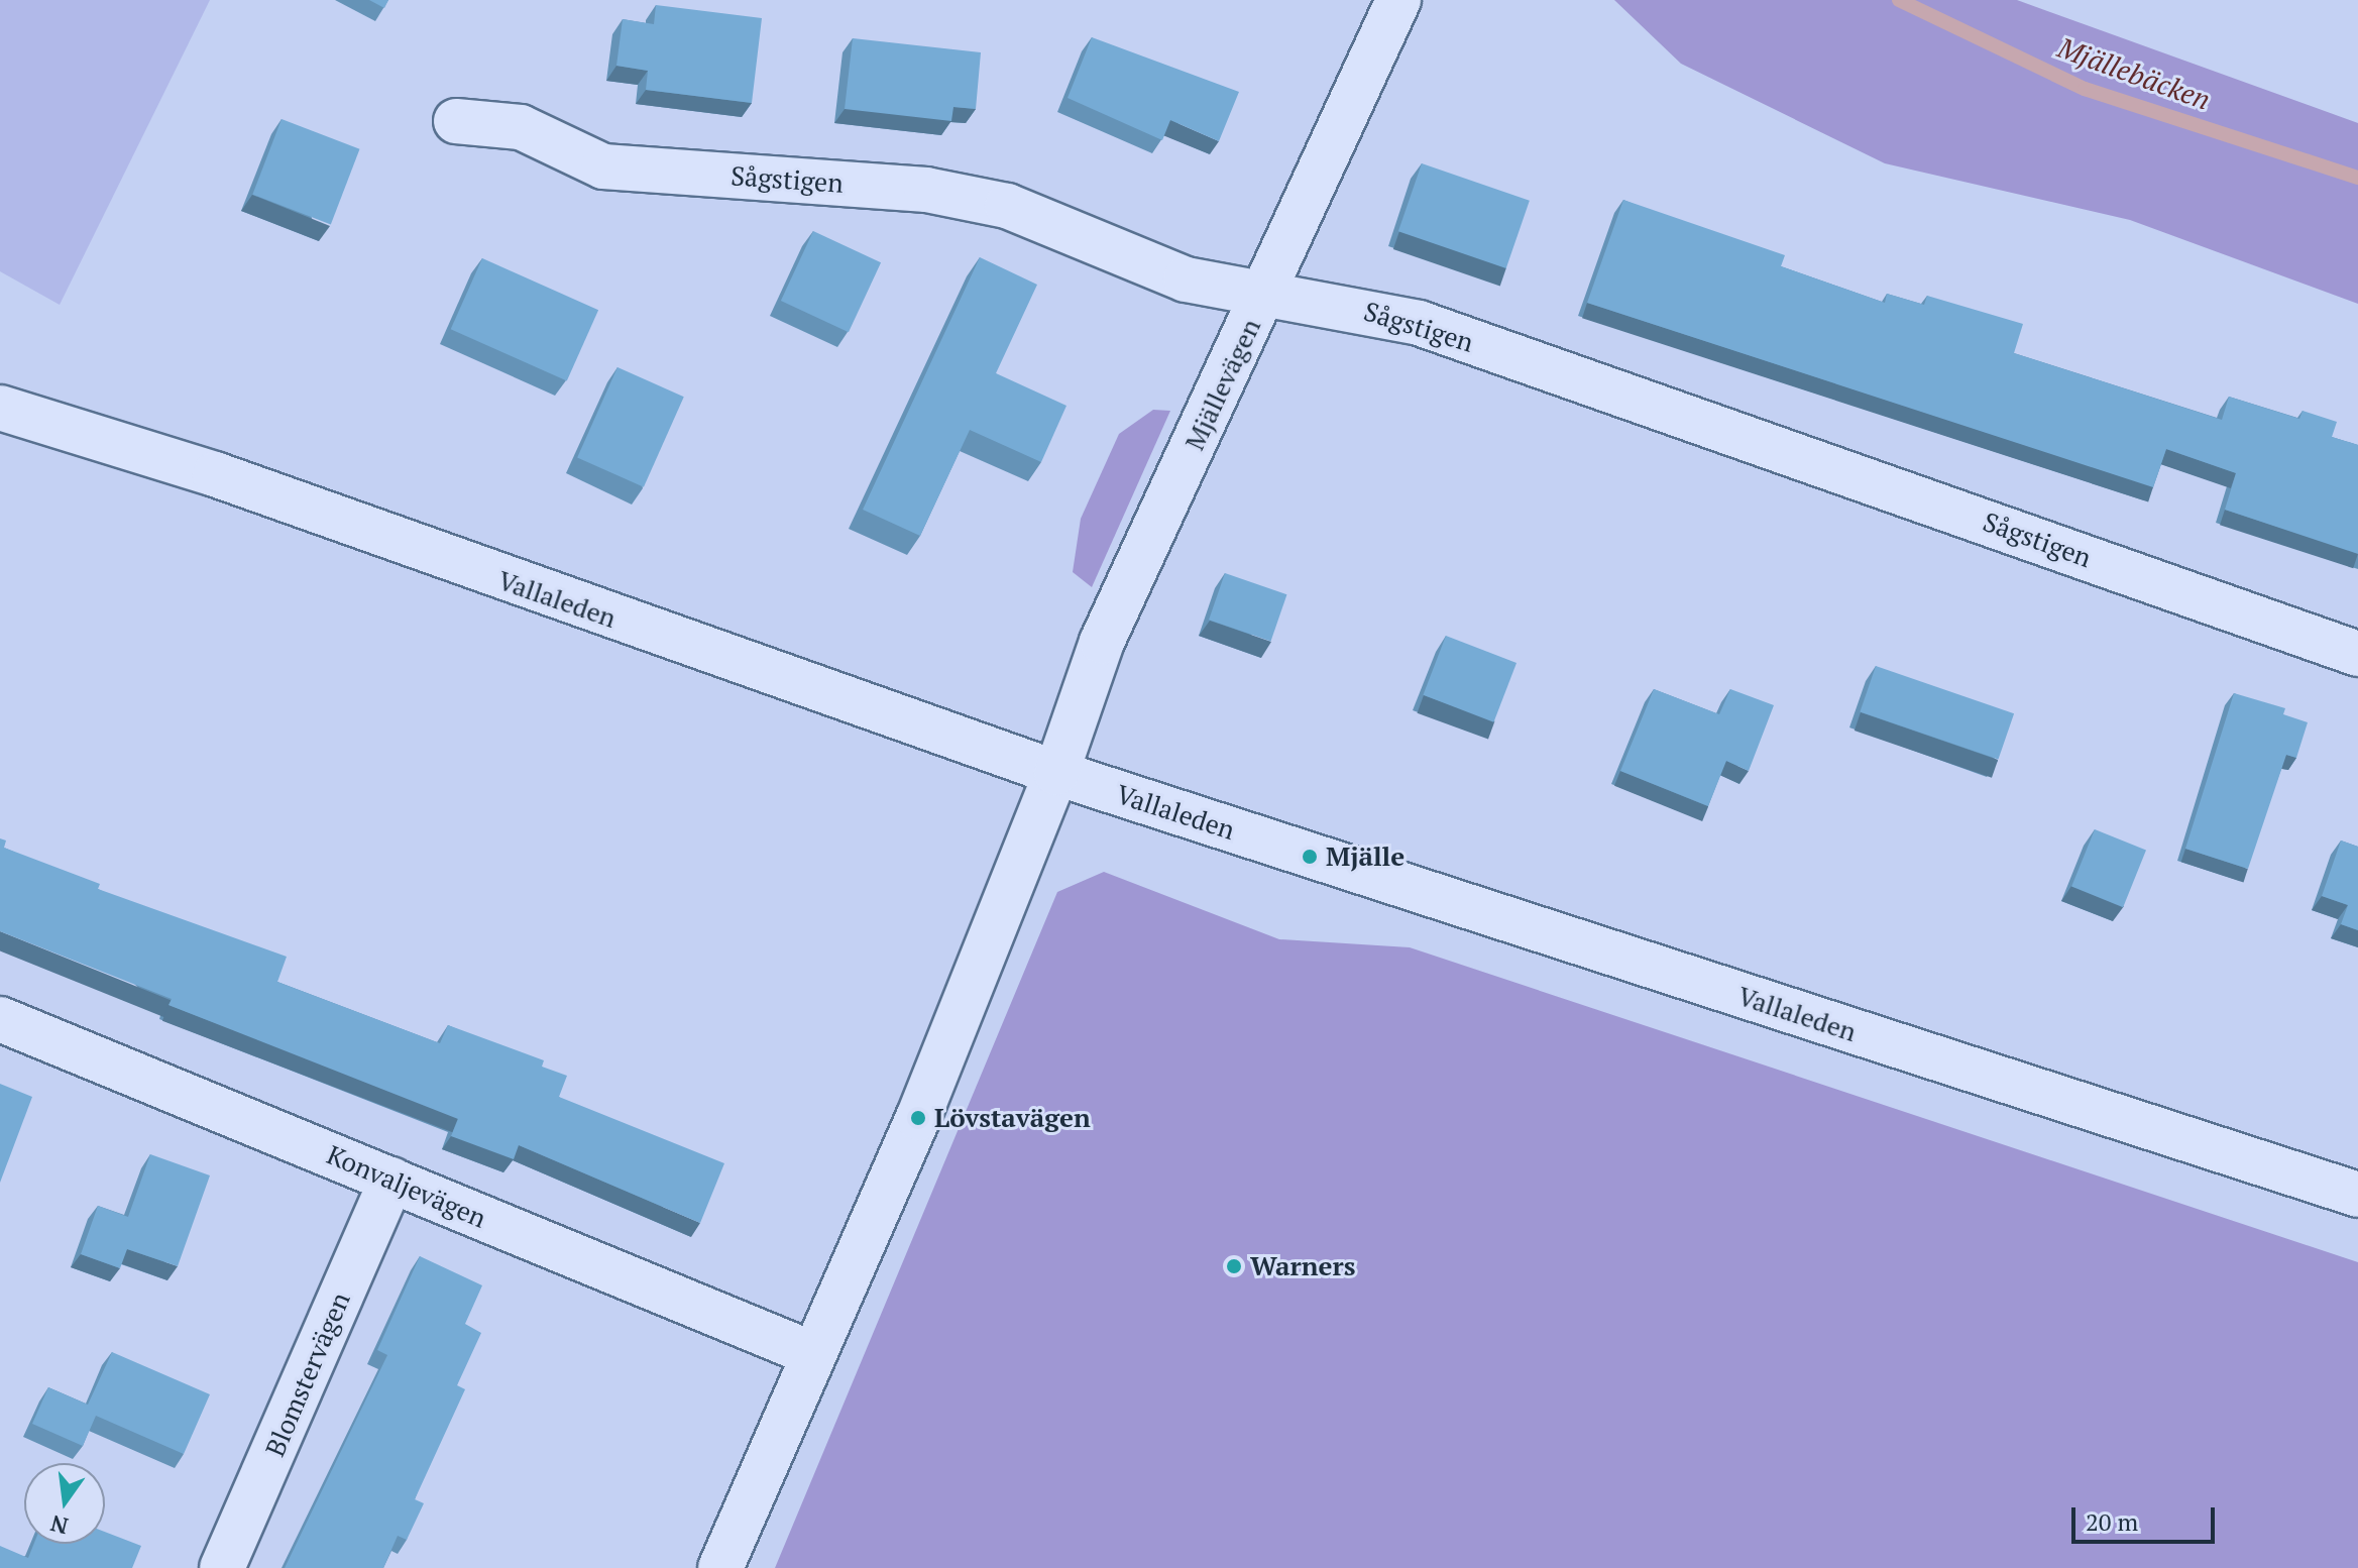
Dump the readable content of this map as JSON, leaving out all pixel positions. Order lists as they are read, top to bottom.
{
  "streets": {
    "street": [
      "Sågstigen",
      "Mjällevägen",
      "Vallaleden",
      "Konvaljevägen",
      "Blomstervägen"
    ]
  },
  "crossings": [
    ["Sågstigen", "Mjällevägen"],
    ["Mjällevägen", "Vallaleden"],
    ["Konvaljevägen", "Blomstervägen"]
  ],
  "water": ["Mjällebäcken"],
  "places": ["Mjälle", "Lövstavägen", "Warners"],
  "scale_bar": "20 m",
  "north": "bottom"
}
